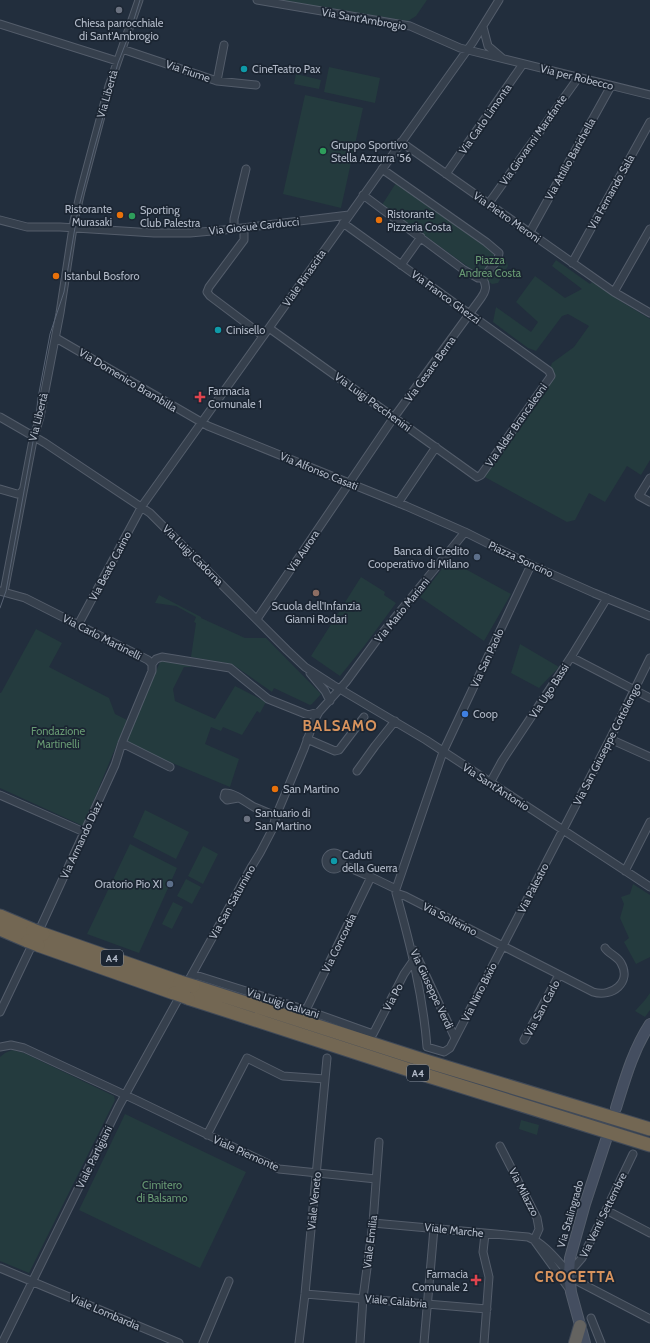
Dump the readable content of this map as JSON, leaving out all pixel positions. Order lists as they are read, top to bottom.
{
  "streets": {
    "highway": ["A4"],
    "main road": ["Via Stalingrado"],
    "street": [
      "Via Sant'Ambrogio",
      "Via Fiume",
      "Via per Robecco",
      "Via Libertà",
      "Via Carlo Limonta",
      "Via Giovanni Marafante",
      "Via Attilio Barichella",
      "Via Fernando Sala",
      "Via Pietro Meroni",
      "Via Giosuè Carducci",
      "Viale Rinascita",
      "Via Franco Ghezzi",
      "Via Cesare Berna",
      "Via Domenico Brambilla",
      "Via Luigi Pecchenini",
      "Via Alder Brancaleoni",
      "Via Alfonso Casati",
      "Via Aurora",
      "Via Luigi Cadorna",
      "Piazza Soncino",
      "Via Beato Carino",
      "Via Mario Mariani",
      "Via Carlo Martinelli",
      "Via San Paolo",
      "Via Ugo Bassi",
      "Via San Giuseppe Cottolengo",
      "Via Sant'Antonio",
      "Via Armando Diaz",
      "Via Palestro",
      "Via San Saturnino",
      "Via Solferino",
      "Via Concordia",
      "Via Giuseppe Verdi",
      "Via Nino Bixio",
      "Via Po",
      "Via Luigi Galvani",
      "Via San Carlo",
      "Viale Piemonte",
      "Viale Partigiani",
      "Via Milazzo",
      "Viale Veneto",
      "Via Venti Settembre",
      "Viale Marche",
      "Viale Emilia",
      "Viale Calabria",
      "Viale Lombardia"
    ]
  },
  "crossings": [
    ["Via Sant'Ambrogio", "Via per Robecco"],
    ["Via Sant'Ambrogio", "Viale Rinascita"],
    ["Via Fiume", "Via Libertà"],
    ["Via per Robecco", "Via Carlo Limonta"],
    ["Via per Robecco", "Via Giovanni Marafante"],
    ["Via per Robecco", "Via Attilio Barichella"],
    ["Via per Robecco", "Viale Rinascita"],
    ["Via Libertà", "Via Giosuè Carducci"],
    ["Via Libertà", "Via Domenico Brambilla"],
    ["Via Libertà", "Via Luigi Cadorna"],
    ["Via Libertà", "Via Carlo Martinelli"],
    ["Via Carlo Limonta", "Via Pietro Meroni"],
    ["Via Giovanni Marafante", "Via Pietro Meroni"],
    ["Via Attilio Barichella", "Via Pietro Meroni"],
    ["Via Fernando Sala", "Via Pietro Meroni"],
    ["Via Pietro Meroni", "Viale Rinascita"],
    ["Via Giosuè Carducci", "Viale Rinascita"],
    ["Viale Rinascita", "Via Franco Ghezzi"],
    ["Viale Rinascita", "Via Domenico Brambilla"],
    ["Viale Rinascita", "Via Luigi Pecchenini"],
    ["Viale Rinascita", "Via Alfonso Casati"],
    ["Viale Rinascita", "Via Luigi Cadorna"],
    ["Viale Rinascita", "Via Beato Carino"],
    ["Via Franco Ghezzi", "Via Cesare Berna"],
    ["Via Franco Ghezzi", "Via Alder Brancaleoni"],
    ["Via Cesare Berna", "Via Luigi Pecchenini"],
    ["Via Cesare Berna", "Via Alfonso Casati"],
    ["Via Cesare Berna", "Via Aurora"],
    ["Via Domenico Brambilla", "Via Alfonso Casati"],
    ["Via Luigi Pecchenini", "Via Alder Brancaleoni"],
    ["Via Alfonso Casati", "Via Aurora"],
    ["Via Alfonso Casati", "Piazza Soncino"],
    ["Via Aurora", "Via Luigi Cadorna"],
    ["Via Luigi Cadorna", "Via Beato Carino"],
    ["Via Luigi Cadorna", "Via Mario Mariani"],
    ["Via Luigi Cadorna", "Via Sant'Antonio"],
    ["Piazza Soncino", "Via Mario Mariani"],
    ["Piazza Soncino", "Via San Paolo"],
    ["Piazza Soncino", "Via Ugo Bassi"],
    ["Via Beato Carino", "Via Carlo Martinelli"],
    ["Via Mario Mariani", "Via Sant'Antonio"],
    ["Via Mario Mariani", "Via San Saturnino"],
    ["Via Carlo Martinelli", "Via Armando Diaz"],
    ["Via Carlo Martinelli", "Via San Saturnino"],
    ["Via San Paolo", "Via Sant'Antonio"],
    ["Via Ugo Bassi", "Via Sant'Antonio"],
    ["Via San Giuseppe Cottolengo", "Via Sant'Antonio"],
    ["Via San Giuseppe Cottolengo", "Via Palestro"],
    ["Via Sant'Antonio", "Via Palestro"],
    ["Via Palestro", "Via Solferino"],
    ["Via Palestro", "Via Nino Bixio"],
    ["Via Palestro", "Via San Carlo"],
    ["Via San Saturnino", "A4"],
    ["Via San Saturnino", "Via Luigi Galvani"],
    ["Via San Saturnino", "Viale Partigiani"],
    ["Via Solferino", "Via Concordia"],
    ["Via Solferino", "Via Giuseppe Verdi"],
    ["Via Solferino", "Via Nino Bixio"],
    ["Via Solferino", "Via San Carlo"],
    ["Via Concordia", "Via Luigi Galvani"],
    ["A4", "Via Luigi Galvani"],
    ["A4", "Viale Partigiani"],
    ["Via Giuseppe Verdi", "Via Nino Bixio"],
    ["Via Giuseppe Verdi", "Via Po"],
    ["Via Nino Bixio", "Via San Carlo"],
    ["Via Po", "Via Luigi Galvani"],
    ["Via Luigi Galvani", "Viale Partigiani"],
    ["Viale Piemonte", "Viale Partigiani"],
    ["Viale Piemonte", "Viale Veneto"],
    ["Viale Piemonte", "Viale Emilia"],
    ["Viale Partigiani", "Viale Lombardia"],
    ["Via Milazzo", "Viale Marche"],
    ["Viale Veneto", "Viale Calabria"],
    ["Via Stalingrado", "Via Venti Settembre"],
    ["Via Stalingrado", "Viale Marche"],
    ["Via Venti Settembre", "Viale Marche"],
    ["Viale Marche", "Viale Emilia"],
    ["Viale Emilia", "Viale Calabria"]
  ],
  "districts": ["BALSAMO", "CROCETTA"],
  "parks": ["Piazza Andrea Costa", "Fondazione Martinelli", "Cimitero di Balsamo"],
  "places": {
    "other": [
      "Chiesa parrocchiale di Sant'Ambrogio",
      "CineTeatro Pax",
      "Gruppo Sportivo Stella Azzurra '56",
      "Ristorante Murasaki",
      "Sporting Club Palestra",
      "Ristorante Pizzeria Costa",
      "Istanbul Bosforo",
      "Cinisello",
      "Banca di Credito Cooperativo di Milano",
      "Scuola dell'Infanzia Gianni Rodari",
      "Coop",
      "San Martino",
      "Santuario di San Martino",
      "Caduti della Guerra",
      "Oratorio Pio XI"
    ],
    "health": ["Farmacia Comunale 1", "Farmacia Comunale 2"]
  }
}
